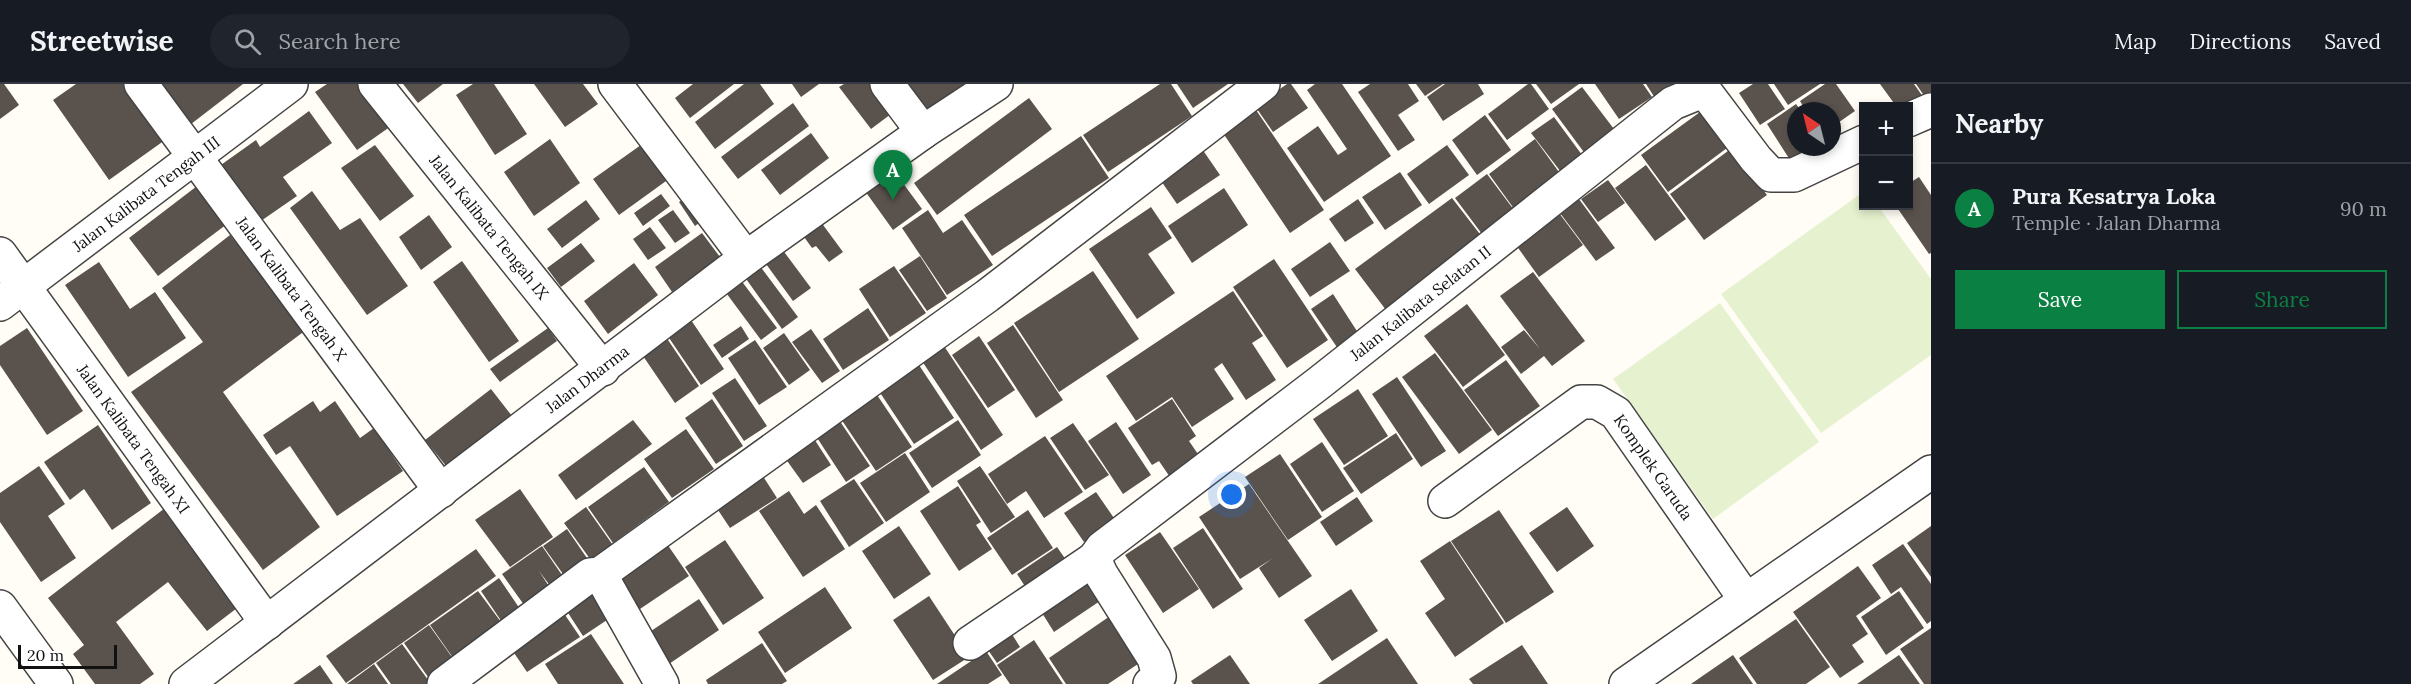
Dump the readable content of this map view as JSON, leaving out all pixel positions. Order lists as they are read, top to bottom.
{
  "streets": {
    "street": [
      "Jalan Kalibata Tengah III",
      "Jalan Kalibata Tengah IX",
      "Jalan Kalibata Tengah X",
      "Jalan Kalibata Selatan II",
      "Jalan Dharma",
      "Jalan Kalibata Tengah XI",
      "Komplek Garuda"
    ]
  },
  "crossings": [
    ["Jalan Kalibata Tengah III", "Jalan Kalibata Tengah X"],
    ["Jalan Kalibata Tengah III", "Jalan Kalibata Tengah XI"],
    ["Jalan Kalibata Tengah IX", "Jalan Dharma"],
    ["Jalan Kalibata Tengah X", "Jalan Dharma"],
    ["Jalan Dharma", "Jalan Kalibata Tengah XI"]
  ],
  "scale_bar": "20 m",
  "north": "top left",
  "page": {
    "header": "Streetwise",
    "search": "Search here",
    "nav": ["Map", "Directions", "Saved"],
    "heading": "Nearby",
    "map_buttons": ["+", "−"],
    "pins": "A",
    "list": [
      {
        "mark": "A",
        "name": "Pura Kesatrya Loka",
        "note": "Temple · Jalan Dharma",
        "value": "90 m"
      }
    ],
    "buttons": ["Save", "Share"],
    "scale": "20 m"
  }
}
